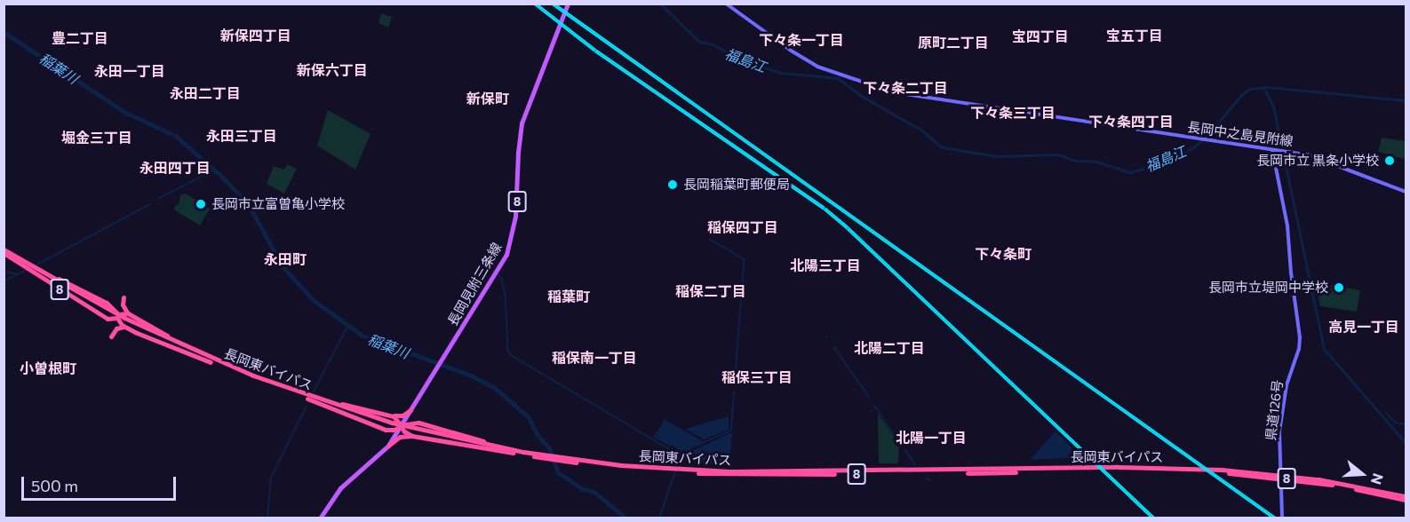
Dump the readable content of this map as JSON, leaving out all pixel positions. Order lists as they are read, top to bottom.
{
  "streets": {
    "highway": ["8", "長岡東バイパス"],
    "main road": ["長岡中之島見附線", "長岡見附三条線", "県道126号"]
  },
  "crossings": [
    ["長岡中之島見附線", "県道126号"],
    ["8", "長岡見附三条線"],
    ["8", "長岡東バイパス"],
    ["長岡東バイパス", "県道126号"]
  ],
  "districts": [
    "新保四丁目",
    "宝五丁目",
    "宝四丁目",
    "豊二丁目",
    "下々条一丁目",
    "原町二丁目",
    "新保六丁目",
    "永田一丁目",
    "下々条二丁目",
    "永田二丁目",
    "新保町",
    "下々条三丁目",
    "下々条四丁目",
    "永田三丁目",
    "堀金三丁目",
    "永田四丁目",
    "稲保四丁目",
    "下々条町",
    "永田町",
    "北陽三丁目",
    "稲保二丁目",
    "稲葉町",
    "高見一丁目",
    "北陽二丁目",
    "稲保南一丁目",
    "小曽根町",
    "稲保三丁目",
    "北陽一丁目"
  ],
  "water": ["福島江", "稲葉川"],
  "places": [
    "長岡市立 黒条小学校",
    "長岡稲葉町郵便局",
    "長岡市立富曽亀小学校",
    "長岡市立堤岡中学校"
  ],
  "scale_bar": "500 m",
  "north": "right"
}
